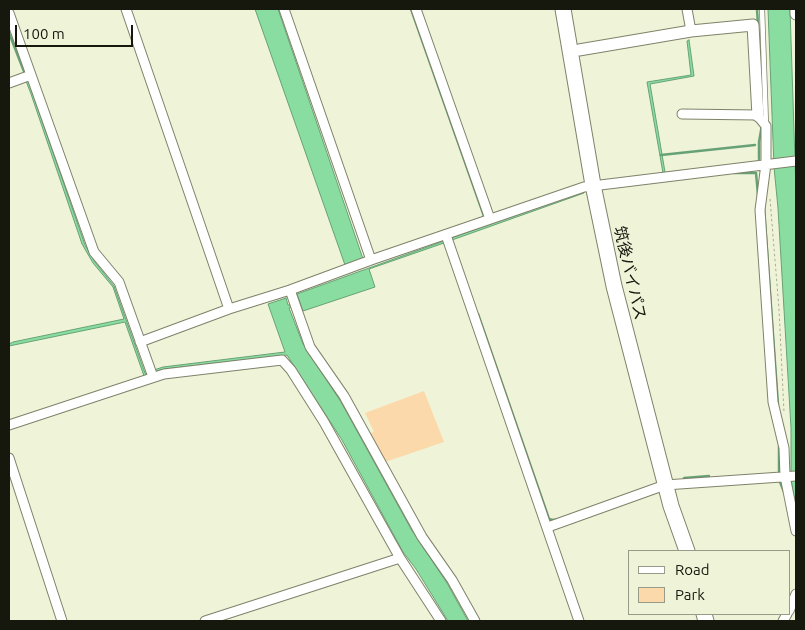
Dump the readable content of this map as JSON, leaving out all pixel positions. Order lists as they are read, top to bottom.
{
  "streets": {
    "highway": ["筑後バイパス"]
  },
  "legend": ["Road", "Park"],
  "scale_bar": "100 m"
}
